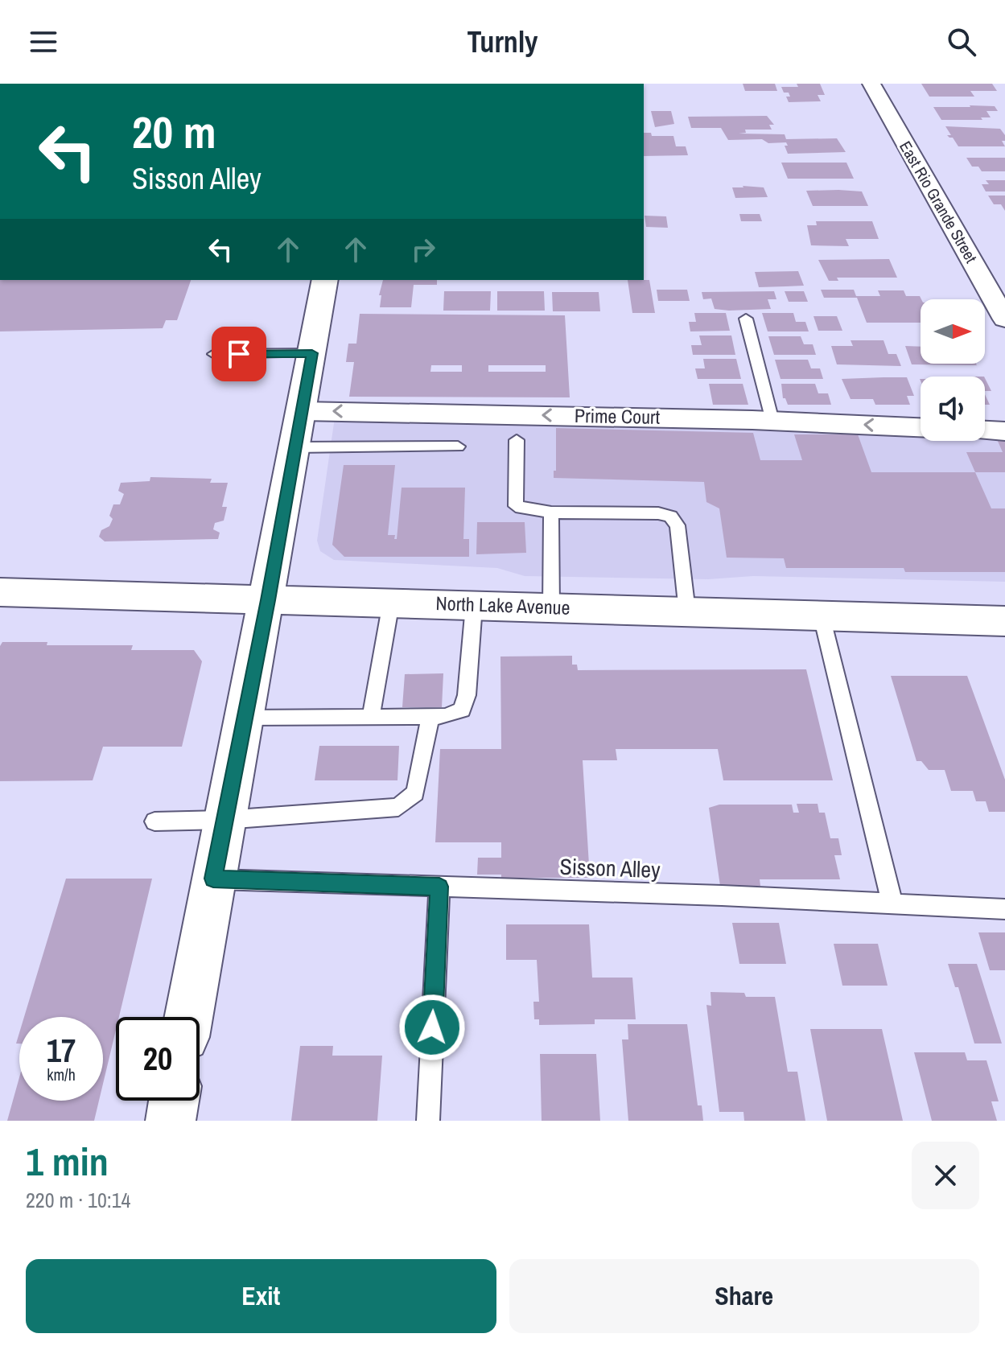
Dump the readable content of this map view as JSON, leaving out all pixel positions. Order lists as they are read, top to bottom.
{
  "streets": {
    "main road": ["North Lake Avenue"],
    "street": ["East Rio Grande Street", "Prime Court"],
    "lane": ["Sisson Alley"]
  },
  "one_way": ["Prime Court"],
  "north": "right",
  "page": {
    "header": "Turnly",
    "turn": ["20 m", "Sisson Alley"],
    "speed": "17 km/h",
    "limit": "20",
    "heading": ["1 min", "220 m · 10:14"],
    "buttons": ["Exit", "Share"]
  }
}
